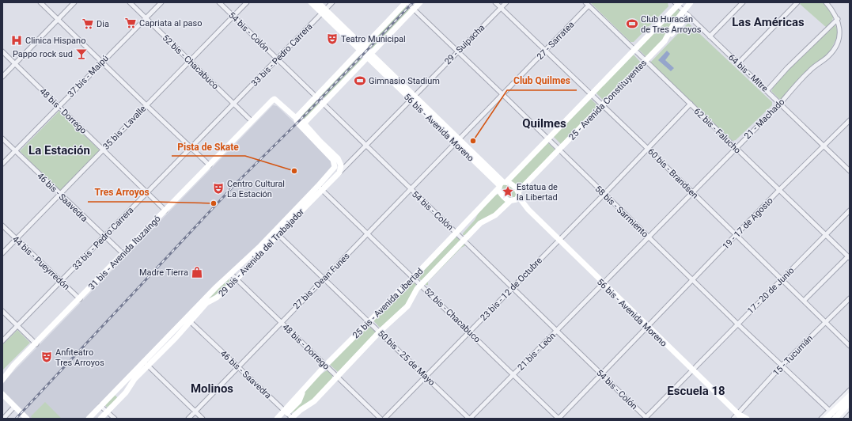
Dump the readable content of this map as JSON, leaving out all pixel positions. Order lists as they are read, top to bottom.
{
  "streets": {
    "main road": [
      "25 - Avenida Constituyentes",
      "56 bis - Avenida Moreno",
      "31 bis - Avenida Ituzaingó",
      "29 bis - Avenida del Trabajador",
      "25 bis - Avenida Libertad"
    ],
    "street": [
      "54 bis - Colón",
      "27 - Sarratea",
      "29 - Suipacha",
      "33 bis - Pedro Carrera",
      "52 bis - Chacabuco",
      "64 bis - Mitre",
      "37 bis - Maipú",
      "48 bis - Dorrego",
      "21 - Machado",
      "35 bis - Lavalle",
      "62 bis - Falucho",
      "60 bis - Brandsen",
      "46 bis - Saavedra",
      "58 bis - Sarmiento",
      "19 - 17 de Agosto",
      "44 bis - Pueyrredón",
      "27 bis - Dean Funes",
      "23 bis - 12 de Octubre",
      "17 - 20 de Junio",
      "21 bis - León",
      "15 - Tucumán",
      "50 bis - 25 de Mayo"
    ]
  },
  "crossings": [
    ["54 bis - Colón", "33 bis - Pedro Carrera"],
    ["54 bis - Colón", "35 bis - Lavalle"],
    ["54 bis - Colón", "19 - 17 de Agosto"],
    ["54 bis - Colón", "29 bis - Avenida del Trabajador"],
    ["54 bis - Colón", "27 bis - Dean Funes"],
    ["54 bis - Colón", "23 bis - 12 de Octubre"],
    ["54 bis - Colón", "17 - 20 de Junio"],
    ["54 bis - Colón", "25 bis - Avenida Libertad"],
    ["54 bis - Colón", "21 bis - León"],
    ["27 - Sarratea", "56 bis - Avenida Moreno"],
    ["27 - Sarratea", "62 bis - Falucho"],
    ["27 - Sarratea", "60 bis - Brandsen"],
    ["27 - Sarratea", "58 bis - Sarmiento"],
    ["27 - Sarratea", "27 bis - Dean Funes"],
    ["29 - Suipacha", "56 bis - Avenida Moreno"],
    ["29 - Suipacha", "60 bis - Brandsen"],
    ["29 - Suipacha", "58 bis - Sarmiento"],
    ["29 - Suipacha", "29 bis - Avenida del Trabajador"],
    ["33 bis - Pedro Carrera", "52 bis - Chacabuco"],
    ["33 bis - Pedro Carrera", "48 bis - Dorrego"],
    ["33 bis - Pedro Carrera", "56 bis - Avenida Moreno"],
    ["33 bis - Pedro Carrera", "46 bis - Saavedra"],
    ["33 bis - Pedro Carrera", "44 bis - Pueyrredón"],
    ["52 bis - Chacabuco", "37 bis - Maipú"],
    ["52 bis - Chacabuco", "35 bis - Lavalle"],
    ["52 bis - Chacabuco", "19 - 17 de Agosto"],
    ["52 bis - Chacabuco", "31 bis - Avenida Ituzaingó"],
    ["52 bis - Chacabuco", "29 bis - Avenida del Trabajador"],
    ["52 bis - Chacabuco", "27 bis - Dean Funes"],
    ["52 bis - Chacabuco", "23 bis - 12 de Octubre"],
    ["52 bis - Chacabuco", "25 bis - Avenida Libertad"],
    ["52 bis - Chacabuco", "21 bis - León"],
    ["64 bis - Mitre", "25 - Avenida Constituyentes"],
    ["64 bis - Mitre", "21 - Machado"],
    ["64 bis - Mitre", "19 - 17 de Agosto"],
    ["37 bis - Maipú", "48 bis - Dorrego"],
    ["37 bis - Maipú", "46 bis - Saavedra"],
    ["25 - Avenida Constituyentes", "56 bis - Avenida Moreno"],
    ["25 - Avenida Constituyentes", "62 bis - Falucho"],
    ["25 - Avenida Constituyentes", "60 bis - Brandsen"],
    ["25 - Avenida Constituyentes", "58 bis - Sarmiento"],
    ["25 - Avenida Constituyentes", "25 bis - Avenida Libertad"],
    ["48 bis - Dorrego", "35 bis - Lavalle"],
    ["48 bis - Dorrego", "31 bis - Avenida Ituzaingó"],
    ["48 bis - Dorrego", "29 bis - Avenida del Trabajador"],
    ["48 bis - Dorrego", "27 bis - Dean Funes"],
    ["48 bis - Dorrego", "25 bis - Avenida Libertad"],
    ["21 - Machado", "56 bis - Avenida Moreno"],
    ["21 - Machado", "62 bis - Falucho"],
    ["21 - Machado", "60 bis - Brandsen"],
    ["21 - Machado", "58 bis - Sarmiento"],
    ["21 - Machado", "21 bis - León"],
    ["35 bis - Lavalle", "46 bis - Saavedra"],
    ["35 bis - Lavalle", "44 bis - Pueyrredón"],
    ["56 bis - Avenida Moreno", "19 - 17 de Agosto"],
    ["56 bis - Avenida Moreno", "29 bis - Avenida del Trabajador"],
    ["56 bis - Avenida Moreno", "27 bis - Dean Funes"],
    ["56 bis - Avenida Moreno", "23 bis - 12 de Octubre"],
    ["56 bis - Avenida Moreno", "17 - 20 de Junio"],
    ["56 bis - Avenida Moreno", "25 bis - Avenida Libertad"],
    ["56 bis - Avenida Moreno", "21 bis - León"],
    ["56 bis - Avenida Moreno", "15 - Tucumán"],
    ["62 bis - Falucho", "19 - 17 de Agosto"],
    ["62 bis - Falucho", "23 bis - 12 de Octubre"],
    ["62 bis - Falucho", "17 - 20 de Junio"],
    ["60 bis - Brandsen", "19 - 17 de Agosto"],
    ["60 bis - Brandsen", "23 bis - 12 de Octubre"],
    ["60 bis - Brandsen", "17 - 20 de Junio"],
    ["60 bis - Brandsen", "15 - Tucumán"],
    ["46 bis - Saavedra", "31 bis - Avenida Ituzaingó"],
    ["46 bis - Saavedra", "29 bis - Avenida del Trabajador"],
    ["46 bis - Saavedra", "27 bis - Dean Funes"],
    ["46 bis - Saavedra", "25 bis - Avenida Libertad"],
    ["58 bis - Sarmiento", "19 - 17 de Agosto"],
    ["58 bis - Sarmiento", "23 bis - 12 de Octubre"],
    ["58 bis - Sarmiento", "17 - 20 de Junio"],
    ["58 bis - Sarmiento", "15 - Tucumán"],
    ["31 bis - Avenida Ituzaingó", "44 bis - Pueyrredón"],
    ["29 bis - Avenida del Trabajador", "50 bis - 25 de Mayo"],
    ["27 bis - Dean Funes", "50 bis - 25 de Mayo"],
    ["23 bis - 12 de Octubre", "50 bis - 25 de Mayo"],
    ["25 bis - Avenida Libertad", "50 bis - 25 de Mayo"],
    ["21 bis - León", "50 bis - 25 de Mayo"]
  ],
  "districts": [
    "Las Américas",
    "Quilmes",
    "La Estación",
    "Molinos",
    "Escuela 18"
  ],
  "places": {
    "supermarket": ["Capriata al paso", "Dia"],
    "sports": ["Club Huracán de Tres Arroyos", "Gimnasio Stadium"],
    "theatre": ["Teatro Municipal", "Centro Cultural La Estación", "Anfiteatro Tres Arroyos"],
    "hospital": ["Clinica Hispano"],
    "bar": ["Pappo rock sud"],
    "other": ["Club Quilmes", "Pista de Skate", "Tres Arroyos"],
    "place": ["Estatua de la Libertad"],
    "shop": ["Madre Tierra"]
  }
}
